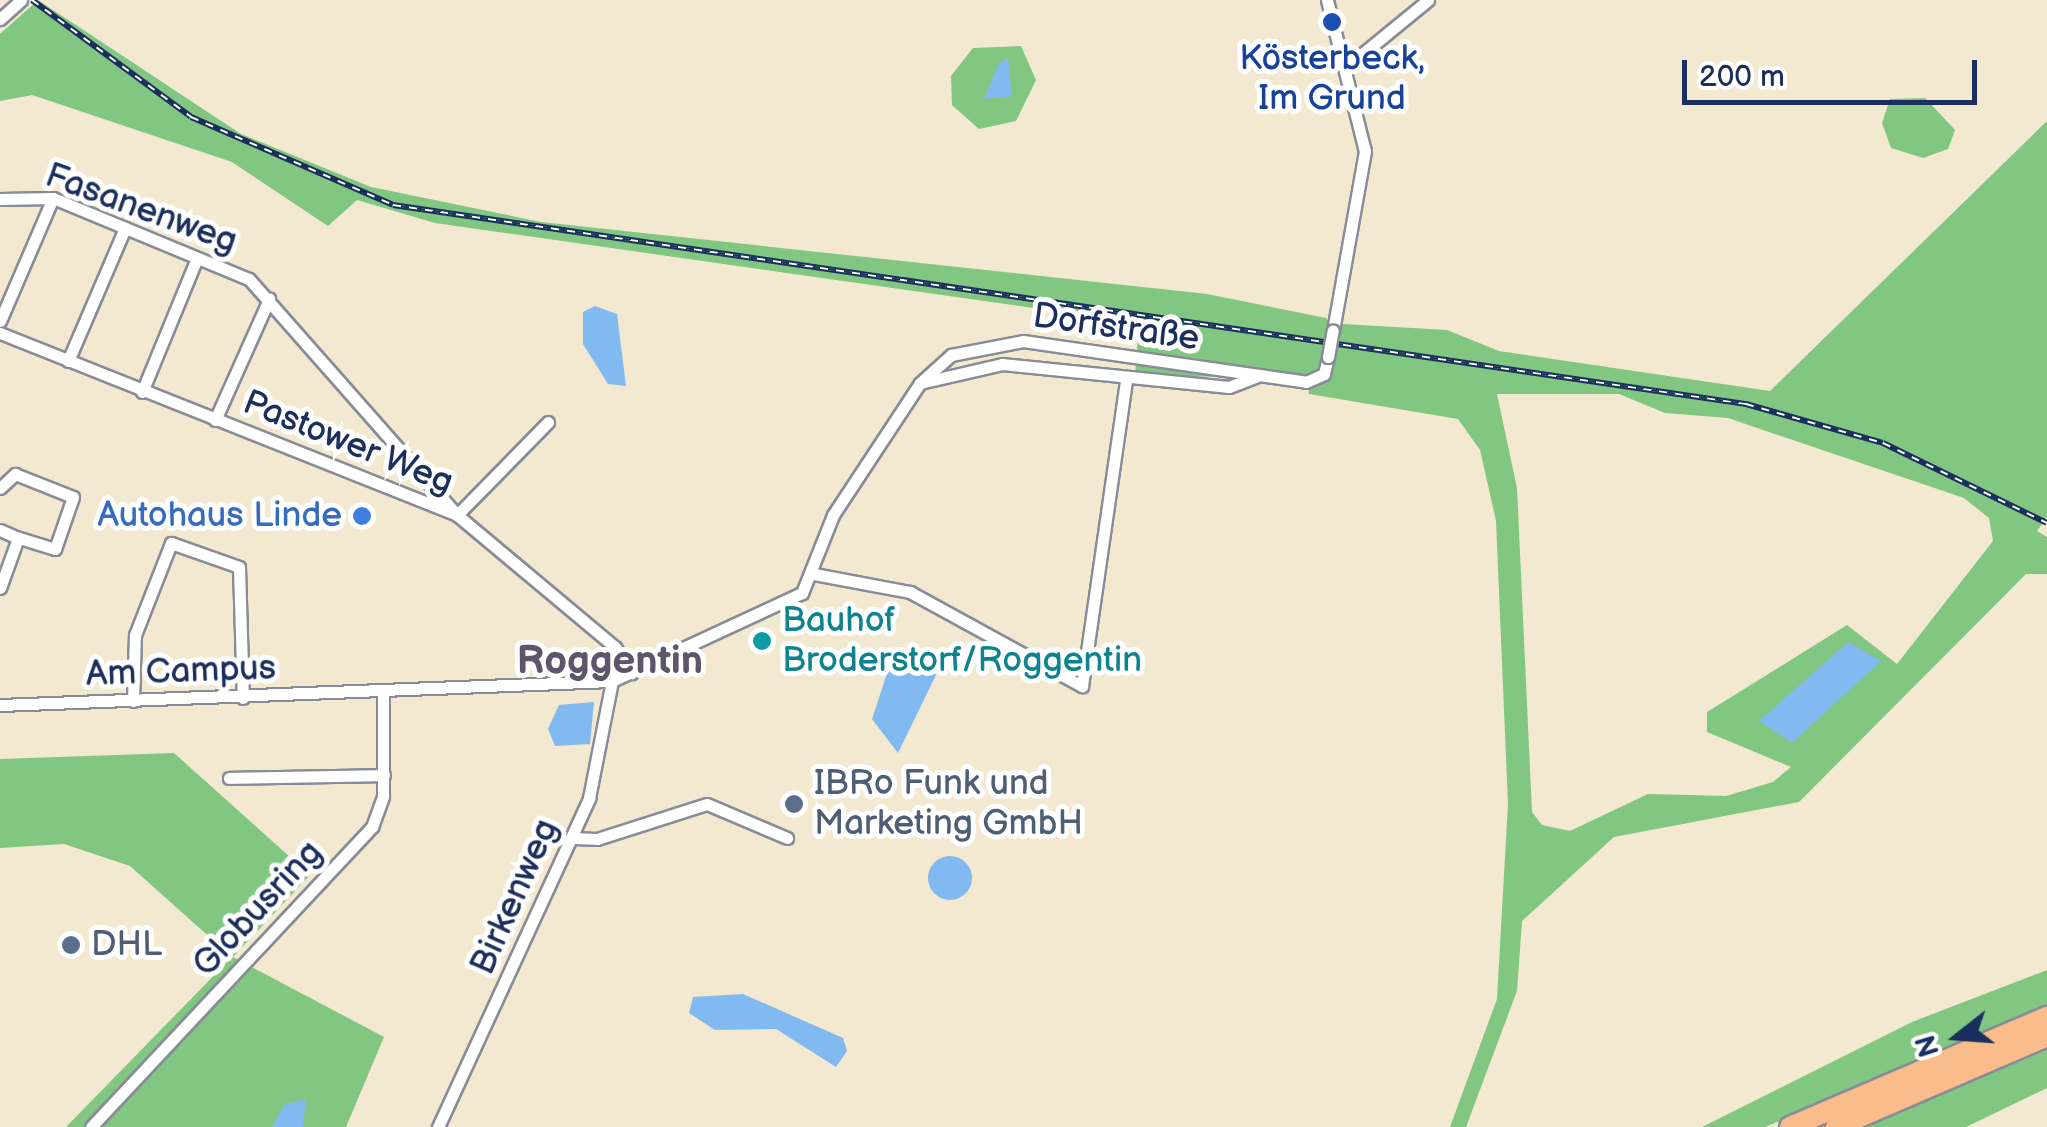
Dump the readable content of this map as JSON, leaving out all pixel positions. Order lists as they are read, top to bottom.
{
  "streets": {
    "street": [
      "Fasanenweg",
      "Dorfstraße",
      "Pastower Weg",
      "Am Campus",
      "Birkenweg",
      "Globusring"
    ]
  },
  "crossings": [
    ["Fasanenweg", "Pastower Weg"],
    ["Am Campus", "Globusring"]
  ],
  "districts": ["Roggentin"],
  "places": [
    "Kösterbeck, Im Grund",
    "Autohaus Linde",
    "Bauhof Broderstorf/Roggentin",
    "IBRo Funk und Marketing GmbH",
    "DHL"
  ],
  "scale_bar": "200 m",
  "north": "left"
}
